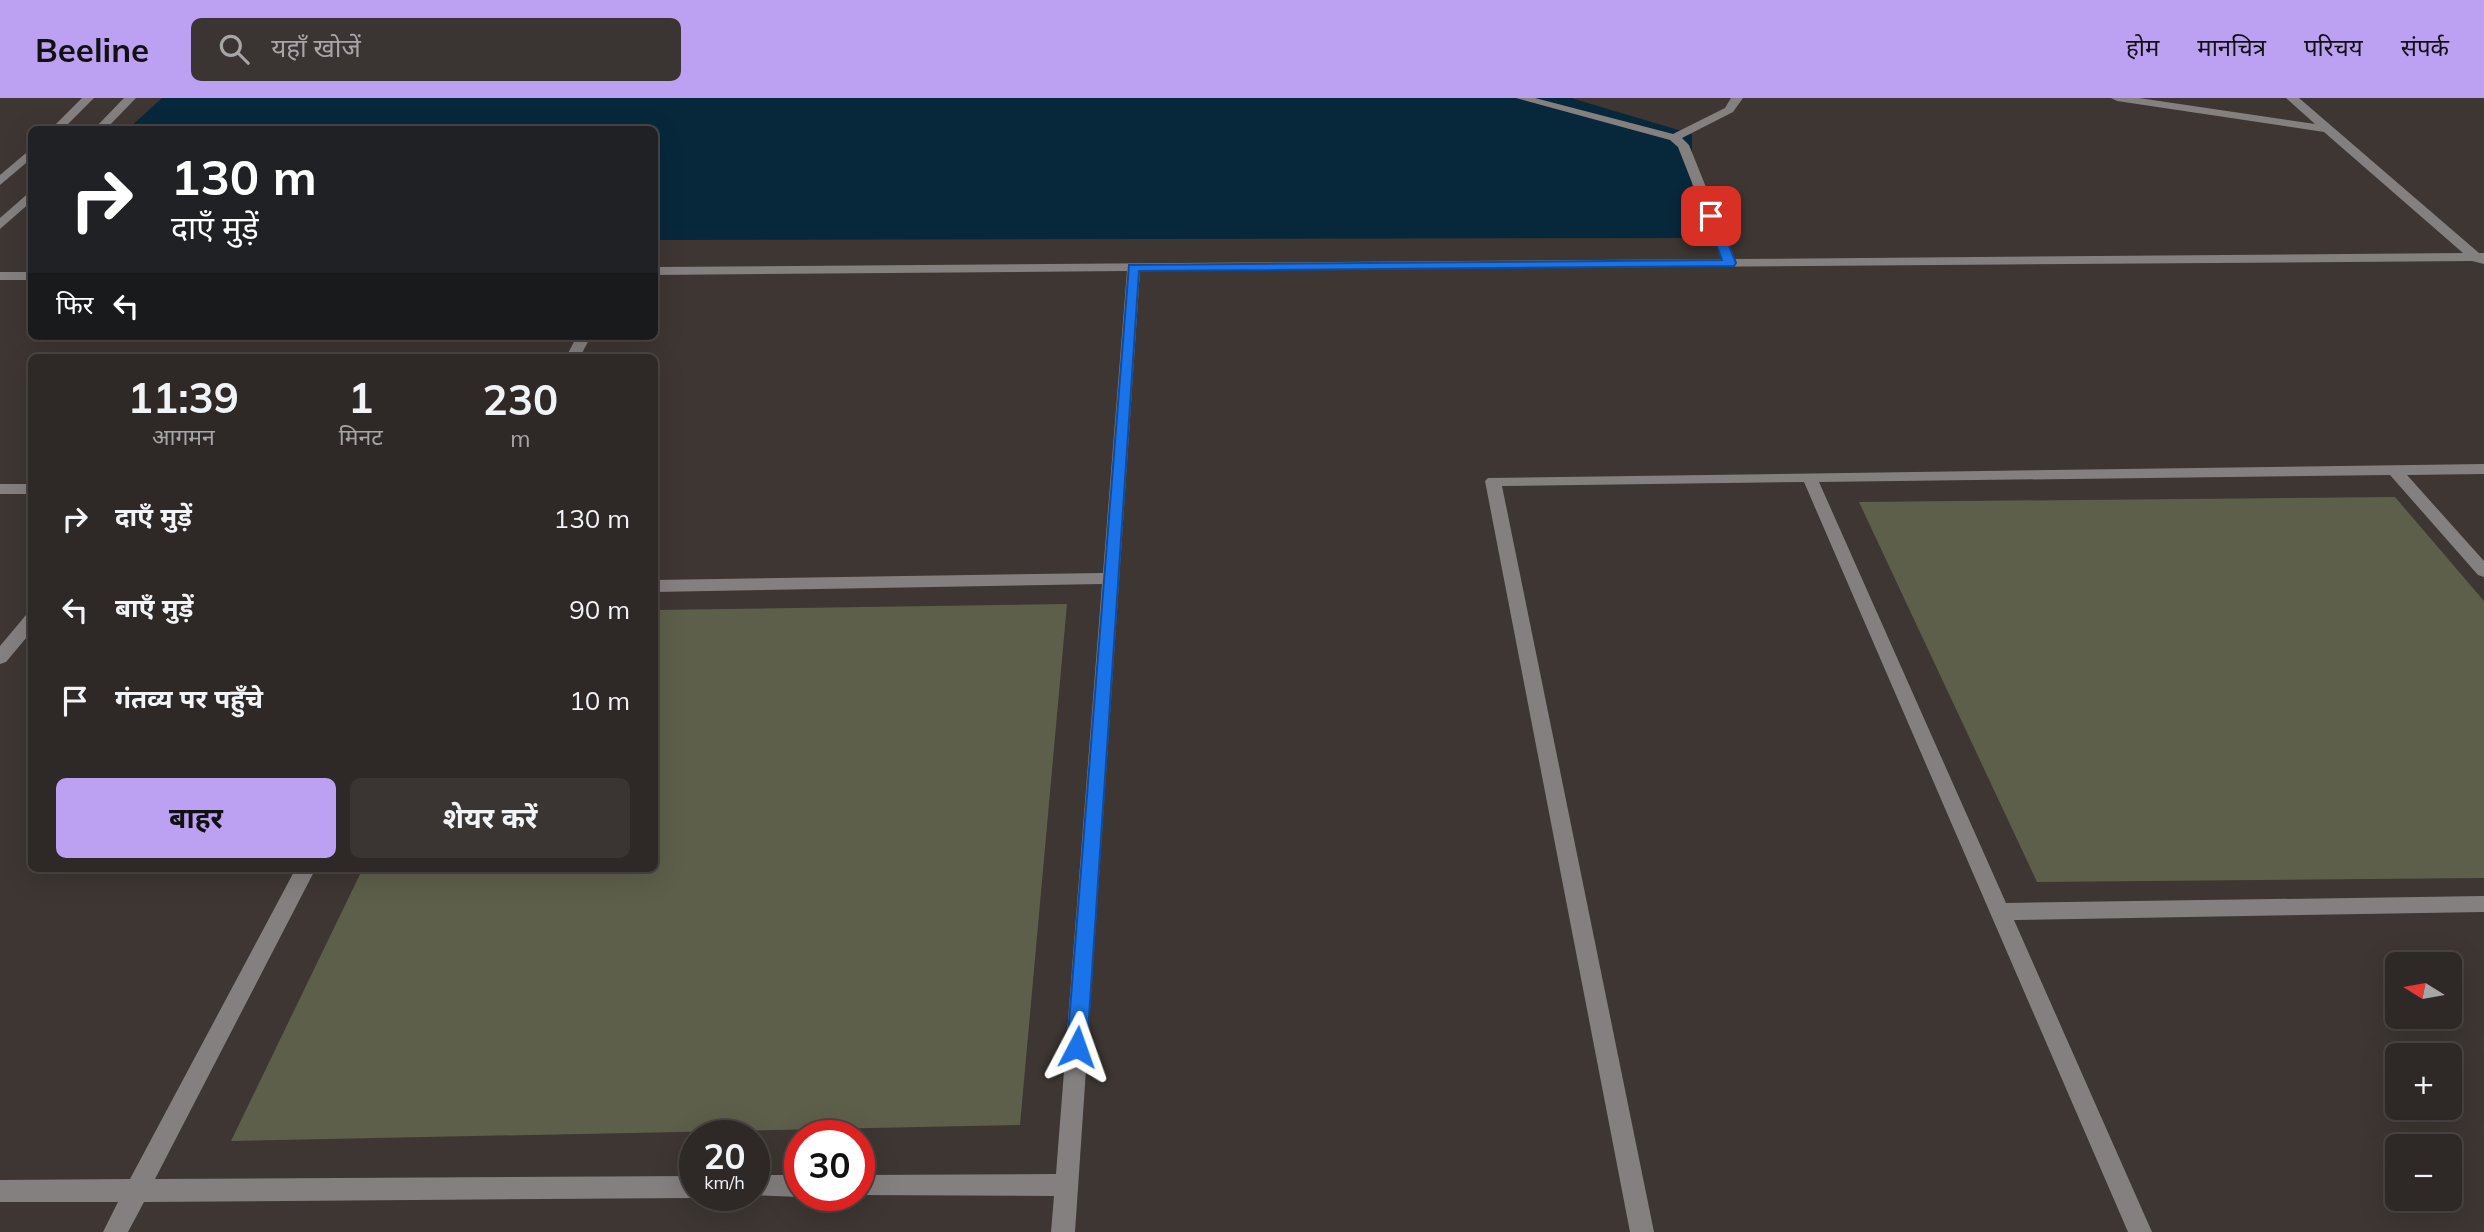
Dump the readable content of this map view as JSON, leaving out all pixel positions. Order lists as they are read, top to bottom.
{
  "north": "left",
  "page": {
    "header": "Beeline",
    "search": "यहाँ खोजें",
    "nav": [
      "होम",
      "मानचित्र",
      "परिचय",
      "संपर्क"
    ],
    "turn": ["130 m", "दाएँ मुड़ें"],
    "then": "फिर",
    "eta": [
      "11:39",
      "आगमन",
      "1",
      "मिनट",
      "230",
      "m"
    ],
    "list": [
      {
        "name": "दाएँ मुड़ें",
        "value": "130 m"
      },
      {
        "name": "बाएँ मुड़ें",
        "value": "90 m"
      },
      {
        "name": "गंतव्य पर पहुँचे",
        "value": "10 m"
      }
    ],
    "buttons": ["बाहर", "शेयर करें"],
    "map_buttons": ["+", "−"],
    "speed": "20 km/h",
    "limit": "30"
  }
}
